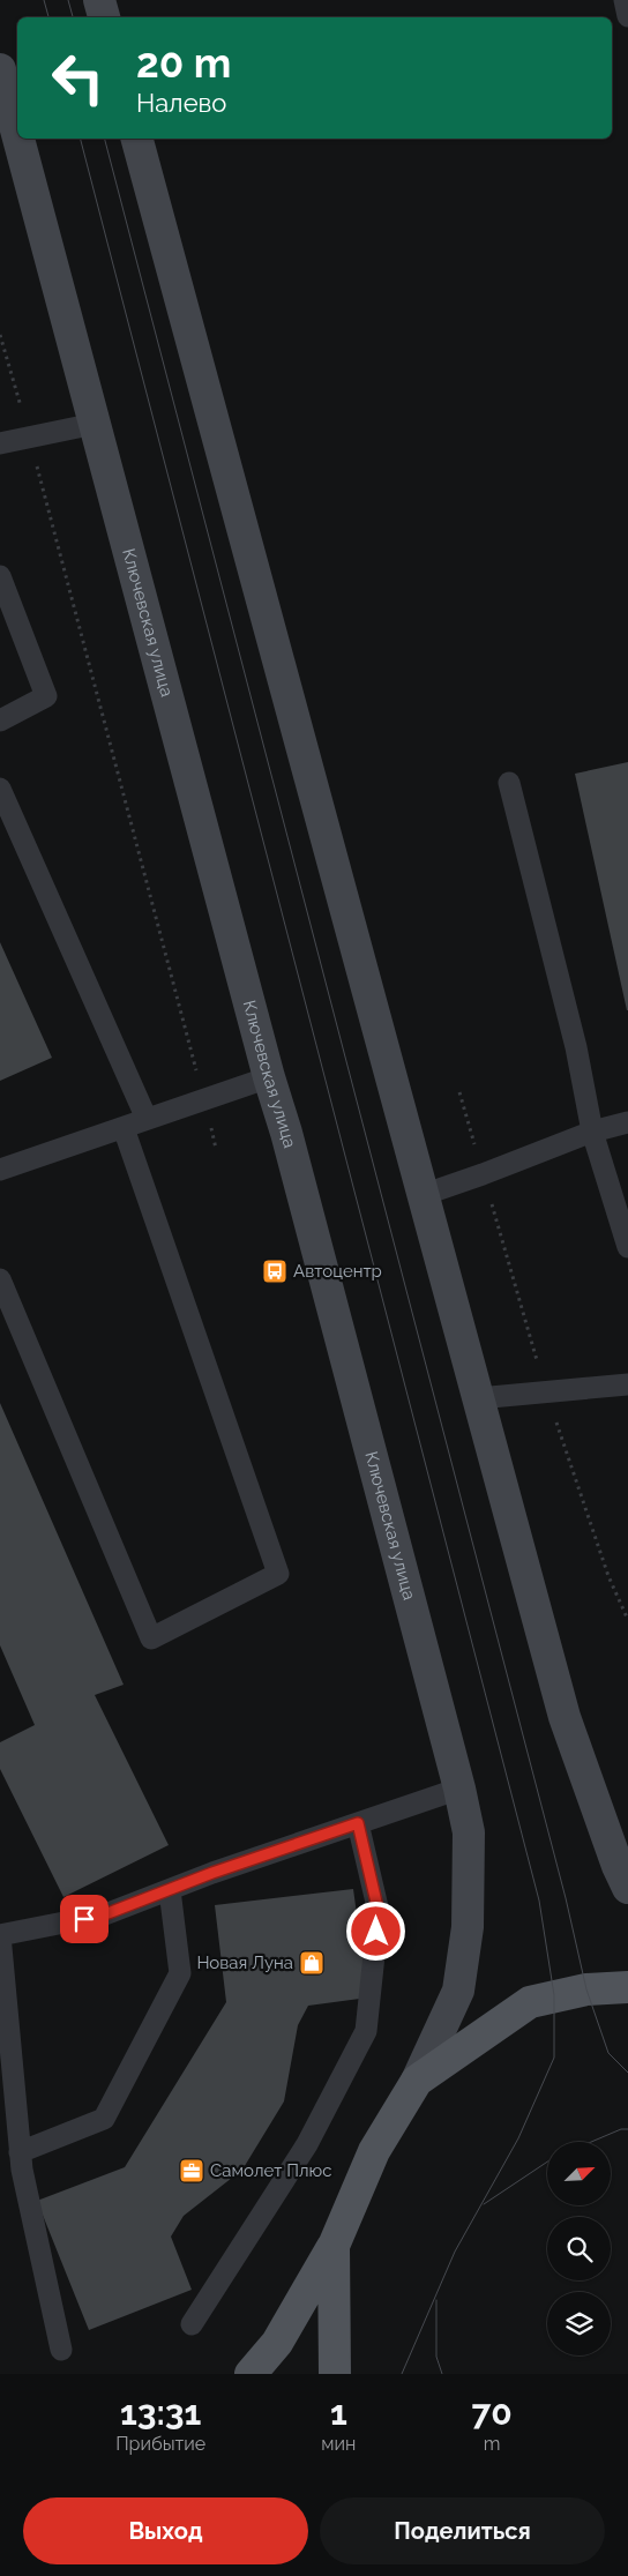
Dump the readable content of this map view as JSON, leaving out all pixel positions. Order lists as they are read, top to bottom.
{
  "streets": {
    "main road": ["Ключевская улица"]
  },
  "places": {
    "bus stop": ["Автоцентр"],
    "shop": ["Новая Луна"],
    "office": ["Самолет Плюс"]
  },
  "north": "top right",
  "page": {
    "turn": ["20 m", "Налево"],
    "eta": [
      "13:31",
      "Прибытие",
      "1",
      "мин",
      "70",
      "m"
    ],
    "buttons": ["Выход", "Поделиться"]
  }
}
